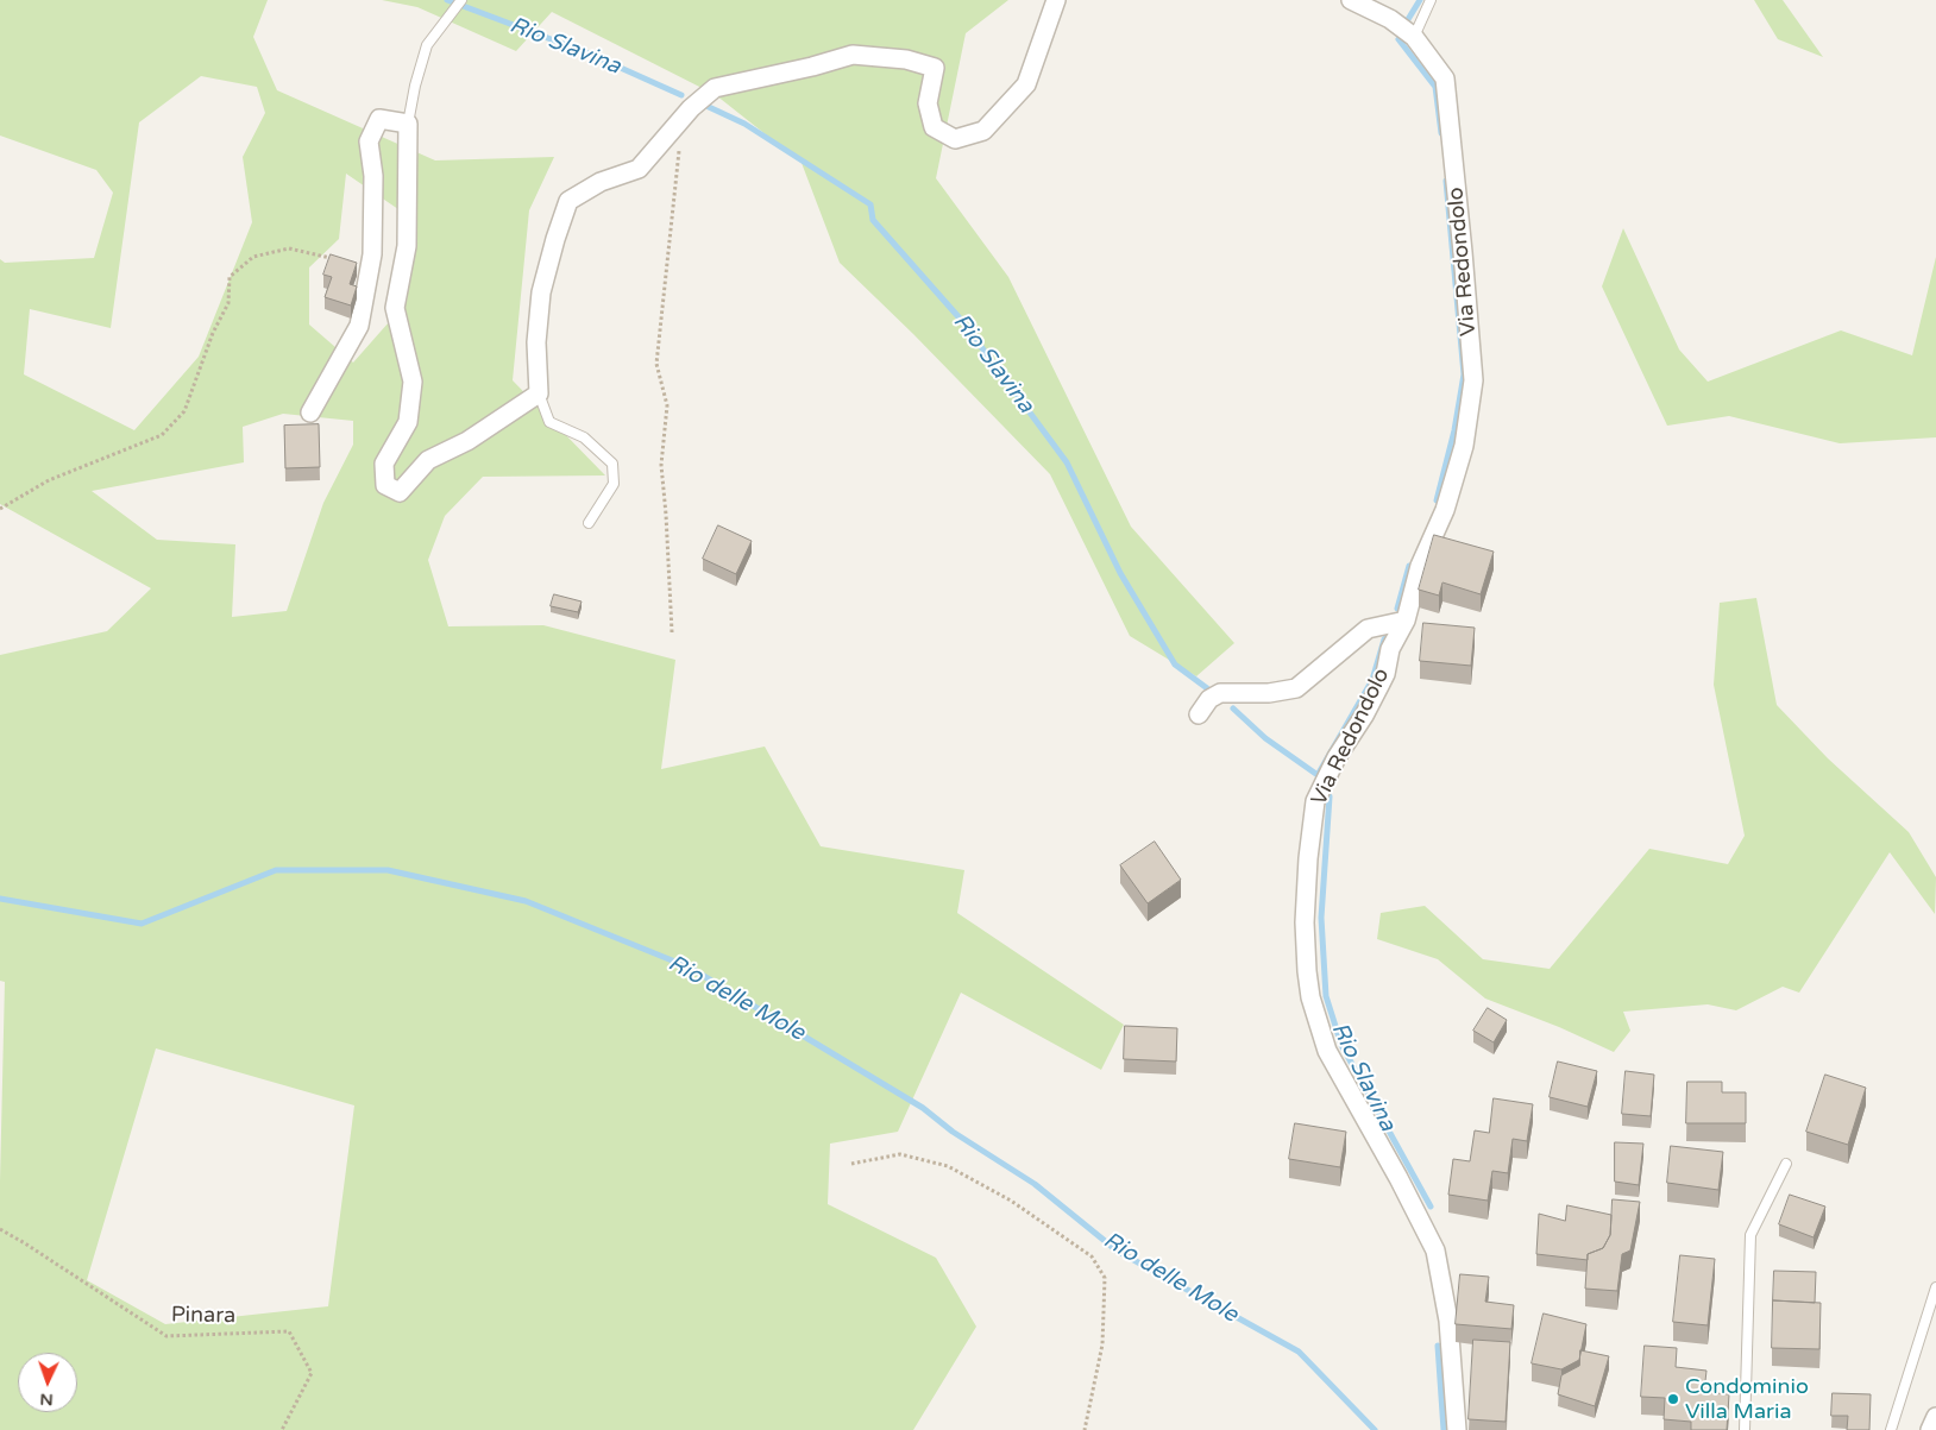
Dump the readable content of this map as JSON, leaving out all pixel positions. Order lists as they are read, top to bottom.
{
  "streets": {
    "street": ["Via Redondolo"],
    "path": ["Pinara"]
  },
  "water": ["Rio Slavina", "Rio delle Mole"],
  "places": ["Condominio Villa Maria"],
  "north": "bottom"
}
